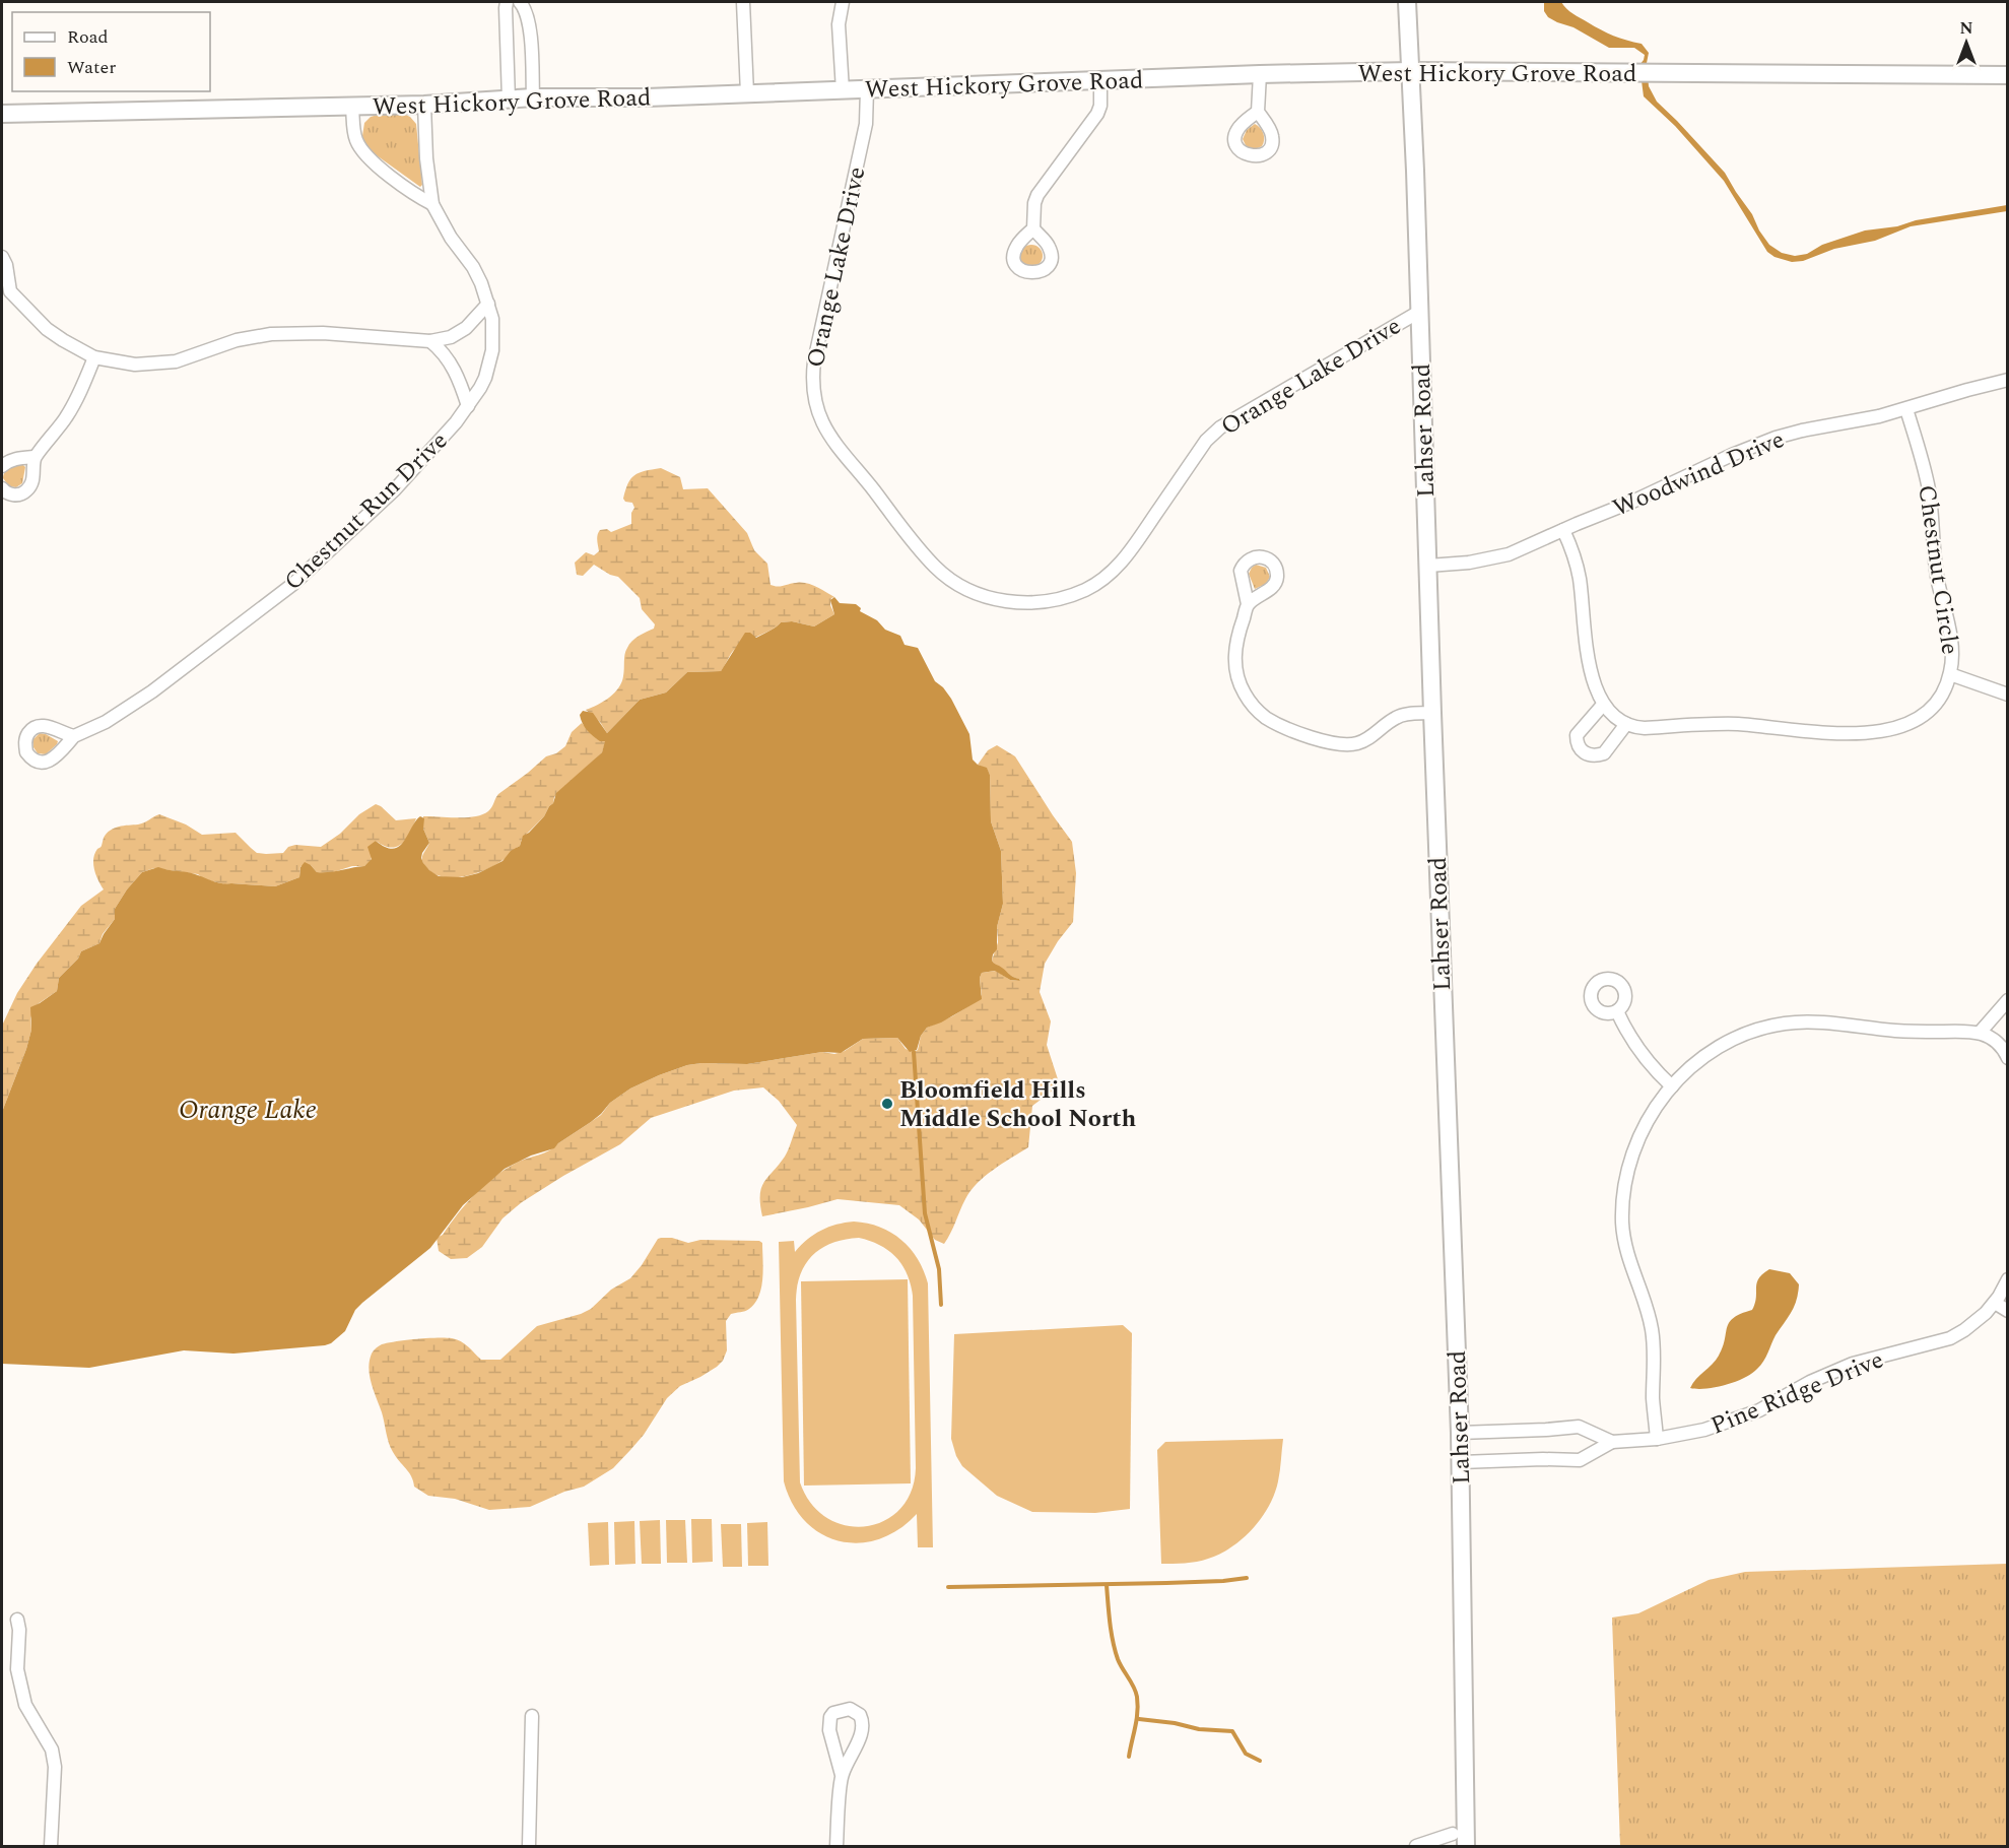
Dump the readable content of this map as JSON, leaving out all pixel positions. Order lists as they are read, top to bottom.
{
  "streets": {
    "street": [
      "West Hickory Grove Road",
      "Orange Lake Drive",
      "Lahser Road",
      "Woodwind Drive",
      "Chestnut Run Drive",
      "Chestnut Circle",
      "Pine Ridge Drive"
    ]
  },
  "crossings": [
    ["West Hickory Grove Road", "Orange Lake Drive"],
    ["West Hickory Grove Road", "Lahser Road"],
    ["West Hickory Grove Road", "Chestnut Run Drive"],
    ["Orange Lake Drive", "Lahser Road"],
    ["Lahser Road", "Woodwind Drive"],
    ["Lahser Road", "Pine Ridge Drive"],
    ["Woodwind Drive", "Chestnut Circle"]
  ],
  "water": ["Orange Lake"],
  "places": ["Bloomfield Hills Middle School North"],
  "legend": ["Road", "Water"],
  "north": "top"
}
